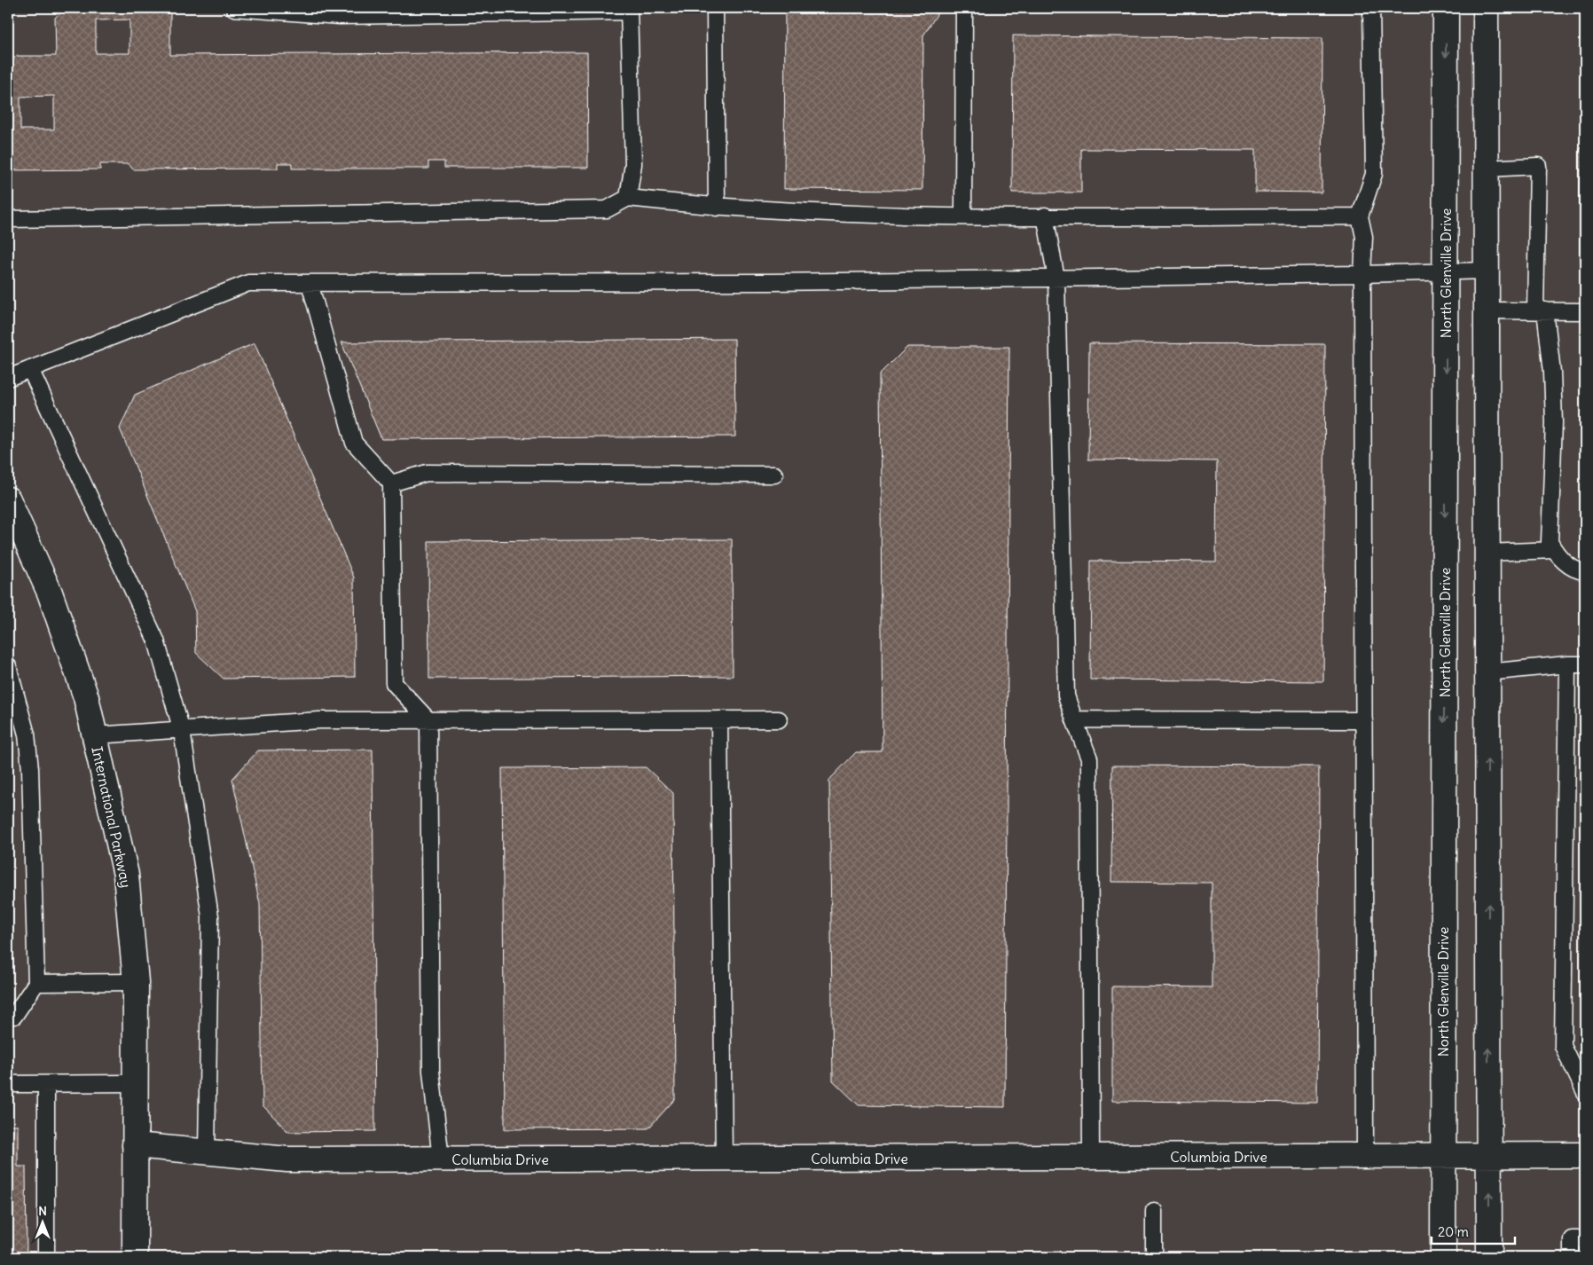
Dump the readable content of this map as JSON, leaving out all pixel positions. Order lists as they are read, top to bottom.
{
  "streets": {
    "street": ["North Glenville Drive", "International Parkway", "Columbia Drive"]
  },
  "crossings": [
    ["North Glenville Drive", "Columbia Drive"],
    ["International Parkway", "Columbia Drive"]
  ],
  "scale_bar": "20 m",
  "north": "top"
}
